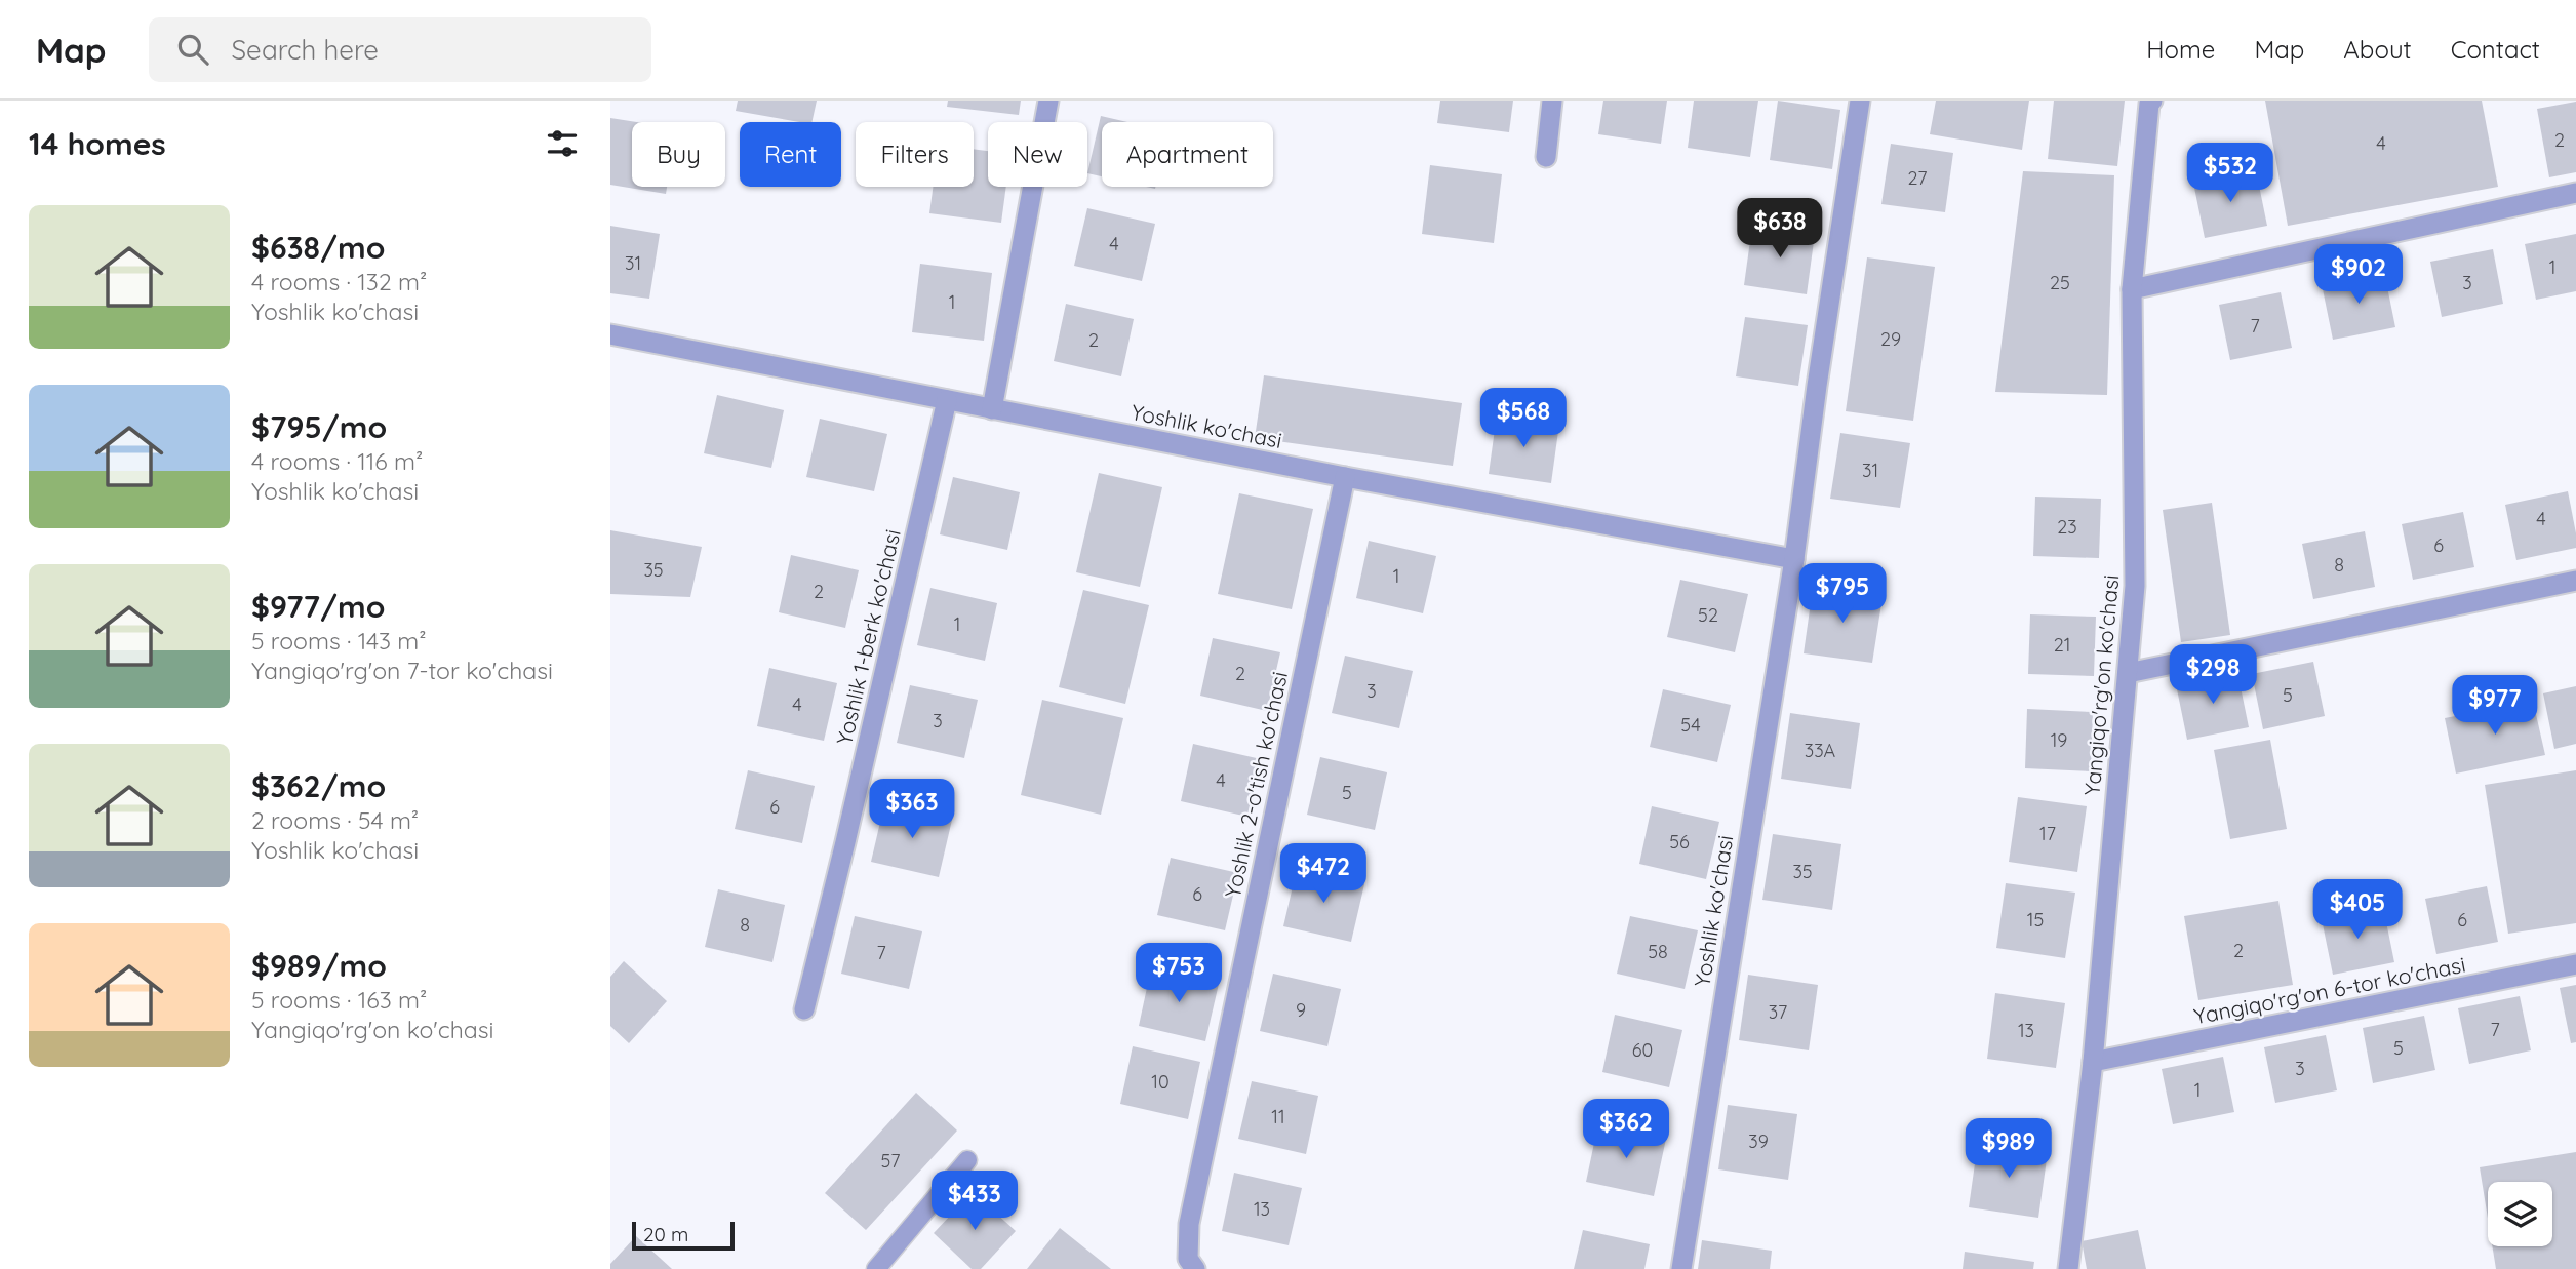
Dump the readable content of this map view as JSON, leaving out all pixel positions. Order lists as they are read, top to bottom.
{
  "streets": {
    "street": [
      "Yoshlik ko'chasi",
      "Yoshlik 1-berk ko'chasi",
      "Yangiqo'rg'on ko'chasi",
      "Yoshlik 2-o'tish ko'chasi",
      "Yangiqo'rg'on 6-tor ko'chasi"
    ]
  },
  "crossings": [
    ["Yoshlik ko'chasi", "Yoshlik 1-berk ko'chasi"],
    ["Yoshlik ko'chasi", "Yoshlik 2-o'tish ko'chasi"],
    ["Yangiqo'rg'on ko'chasi", "Yangiqo'rg'on 6-tor ko'chasi"]
  ],
  "house_numbers": [
    "2",
    "4",
    "27",
    "4",
    "31",
    "1",
    "25",
    "3",
    "1",
    "7",
    "29",
    "2",
    "31",
    "4",
    "23",
    "6",
    "8",
    "35",
    "1",
    "2",
    "52",
    "1",
    "21",
    "2",
    "3",
    "5",
    "4",
    "3",
    "54",
    "19",
    "33A",
    "4",
    "5",
    "6",
    "17",
    "56",
    "35",
    "6",
    "15",
    "6",
    "8",
    "2",
    "58",
    "7",
    "9",
    "37",
    "7",
    "13",
    "5",
    "60",
    "3",
    "10",
    "1",
    "11",
    "39",
    "57",
    "13"
  ],
  "scale_bar": "20 m",
  "page": {
    "header": "Map",
    "search": "Search here",
    "nav": [
      "Home",
      "Map",
      "About",
      "Contact"
    ],
    "heading": "14 homes",
    "chip": [
      "Buy",
      "Rent",
      "Filters",
      "New",
      "Apartment"
    ],
    "price": [
      "$532",
      "$638",
      "$902",
      "$568",
      "$795",
      "$298",
      "$977",
      "$363",
      "$472",
      "$405",
      "$753",
      "$362",
      "$989",
      "$433"
    ],
    "list": [
      {
        "name": "$638/mo",
        "note": "4 rooms · 132 m² · Yoshlik ko'chasi"
      },
      {
        "name": "$795/mo",
        "note": "4 rooms · 116 m² · Yoshlik ko'chasi"
      },
      {
        "name": "$977/mo",
        "note": "5 rooms · 143 m² · Yangiqo'rg'on 7-tor ko'chasi"
      },
      {
        "name": "$362/mo",
        "note": "2 rooms · 54 m² · Yoshlik ko'chasi"
      },
      {
        "name": "$989/mo",
        "note": "5 rooms · 163 m² · Yangiqo'rg'on ko'chasi"
      }
    ],
    "scale": "20 m"
  }
}
